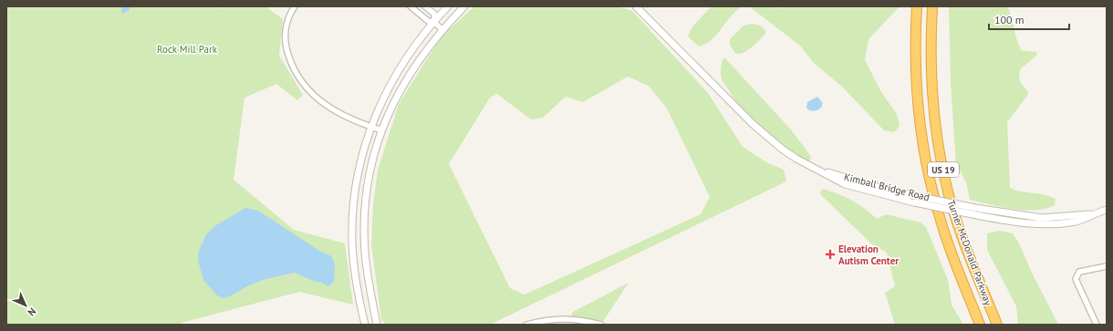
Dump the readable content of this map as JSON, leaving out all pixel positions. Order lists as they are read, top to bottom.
{
  "streets": {
    "highway": ["US 19", "Turner McDonald Parkway"],
    "street": ["Kimball Bridge Road"]
  },
  "parks": ["Rock Mill Park"],
  "places": {
    "health": ["Elevation Autism Center"]
  },
  "scale_bar": "100 m",
  "north": "bottom right"
}
